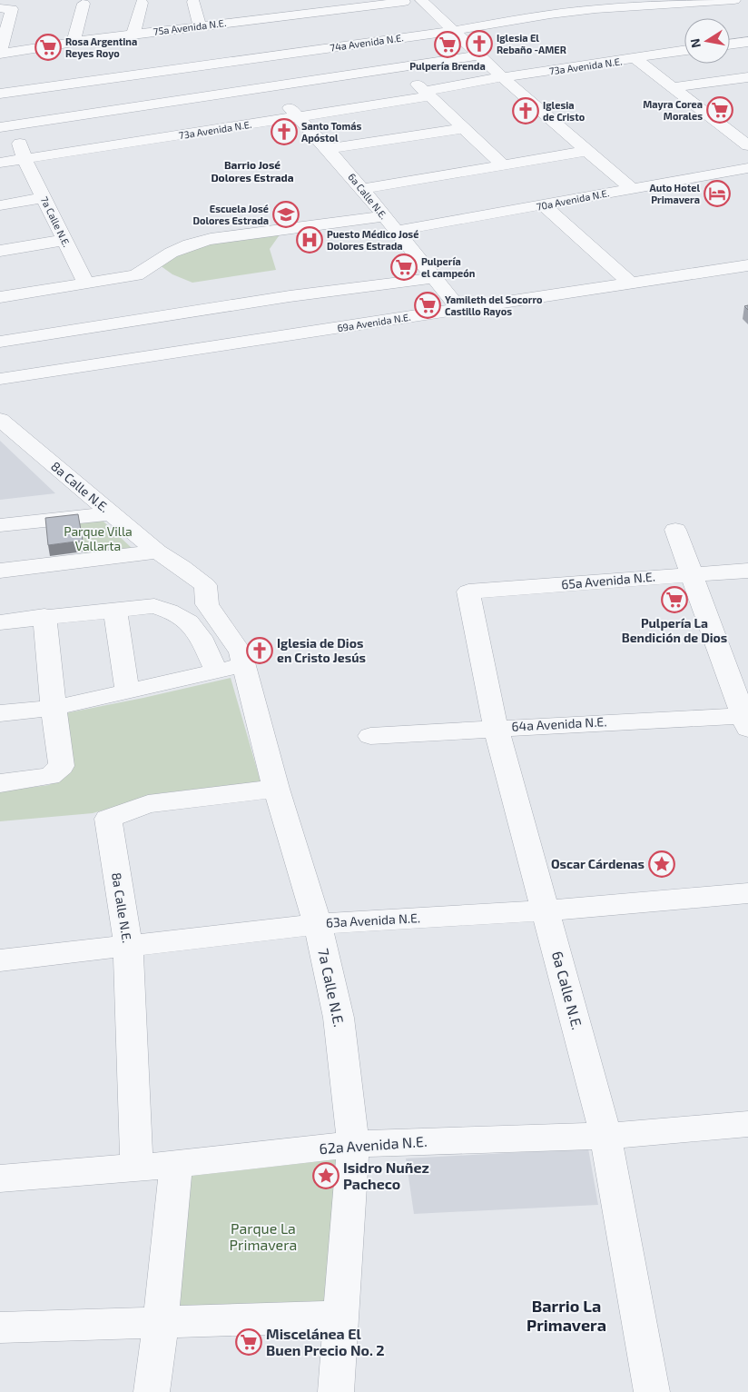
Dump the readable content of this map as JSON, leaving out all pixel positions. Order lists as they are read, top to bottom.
{
  "streets": {
    "street": [
      "75a Avenida N.E.",
      "74a Avenida N.E.",
      "73a Avenida N.E.",
      "6a Calle N.E.",
      "70a Avenida N.E.",
      "7a Calle N.E.",
      "69a Avenida N.E.",
      "8a Calle N.E.",
      "65a Avenida N.E.",
      "64a Avenida N.E.",
      "63a Avenida N.E.",
      "62a Avenida N.E."
    ]
  },
  "crossings": [
    ["75a Avenida N.E.", "74a Avenida N.E."],
    ["73a Avenida N.E.", "6a Calle N.E."],
    ["73a Avenida N.E.", "7a Calle N.E."],
    ["6a Calle N.E.", "70a Avenida N.E."],
    ["6a Calle N.E.", "69a Avenida N.E."],
    ["6a Calle N.E.", "65a Avenida N.E."],
    ["6a Calle N.E.", "64a Avenida N.E."],
    ["6a Calle N.E.", "63a Avenida N.E."],
    ["6a Calle N.E.", "62a Avenida N.E."],
    ["7a Calle N.E.", "8a Calle N.E."],
    ["7a Calle N.E.", "63a Avenida N.E."],
    ["7a Calle N.E.", "62a Avenida N.E."],
    ["8a Calle N.E.", "63a Avenida N.E."],
    ["8a Calle N.E.", "62a Avenida N.E."]
  ],
  "districts": ["Barrio José Dolores Estrada", "Barrio La Primavera"],
  "parks": ["Parque Villa Vallarta", "Parque La Primavera"],
  "places": {
    "church": [
      "Iglesia El Rebaño -AMER",
      "Iglesia de Cristo",
      "Santo Tomás Apóstol",
      "Iglesia de Dios en Cristo Jesús"
    ],
    "supermarket": [
      "Pulpería Brenda",
      "Rosa Argentina Reyes Royo",
      "Mayra Corea Morales",
      "Pulpería el campeón",
      "Yamileth del Socorro Castillo Rayos",
      "Pulpería La Bendición de Dios",
      "Miscelánea El Buen Precio No. 2"
    ],
    "hotel": ["Auto Hotel Primavera"],
    "school or university": ["Escuela José Dolores Estrada"],
    "hospital": ["Puesto Médico José Dolores Estrada"],
    "place": ["Oscar Cárdenas", "Isidro Nuñez Pacheco"]
  },
  "north": "left"
}
